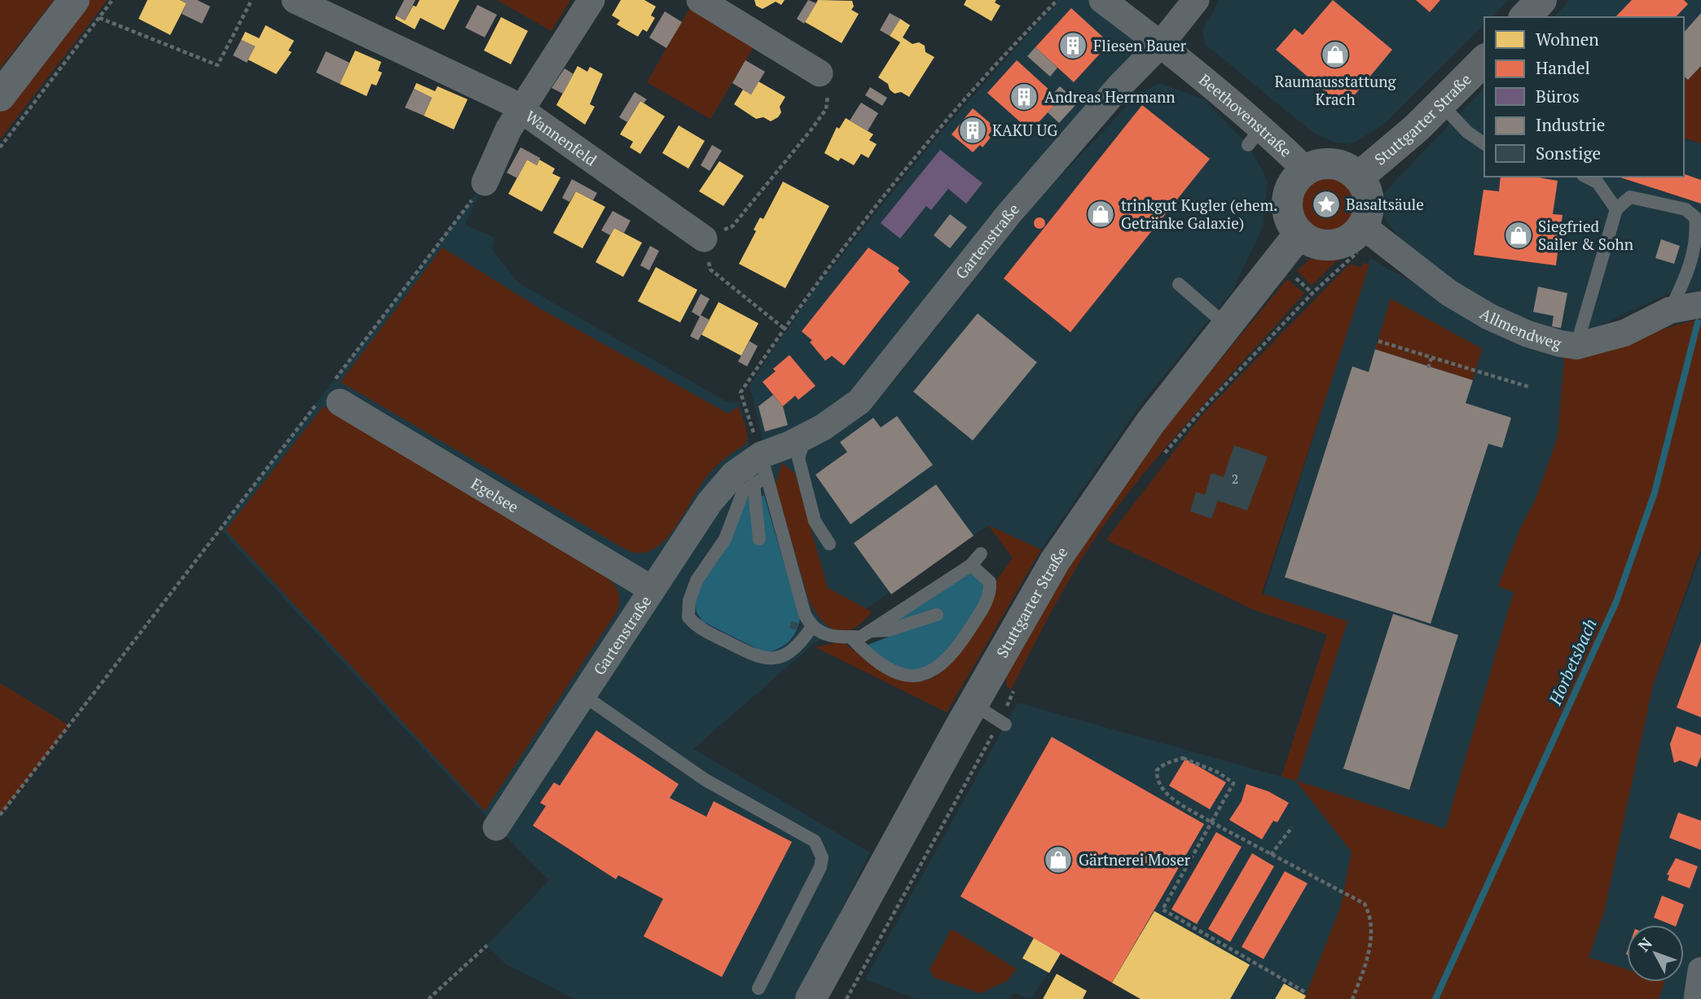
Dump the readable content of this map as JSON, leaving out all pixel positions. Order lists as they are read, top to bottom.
{
  "streets": {
    "street": [
      "Beethovenstraße",
      "Stuttgarter Straße",
      "Wannenfeld",
      "Gartenstraße",
      "Allmendweg",
      "Egelsee"
    ]
  },
  "crossings": [
    ["Beethovenstraße", "Stuttgarter Straße"],
    ["Beethovenstraße", "Gartenstraße"],
    ["Beethovenstraße", "Allmendweg"],
    ["Stuttgarter Straße", "Allmendweg"],
    ["Gartenstraße", "Egelsee"]
  ],
  "water": ["Horbetsbach"],
  "places": {
    "building": ["Fliesen Bauer", "Andreas Herrmann", "KAKU UG"],
    "shop": [
      "Raumausstattung Krach",
      "trinkgut Kugler (ehem. Getränke Galaxie)",
      "Siegfried Sailer & Sohn",
      "Gärtnerei Moser"
    ],
    "place": ["Basaltsäule"]
  },
  "house_numbers": ["2"],
  "legend": [
    "Wohnen",
    "Handel",
    "Büros",
    "Industrie",
    "Sonstige"
  ],
  "north": "top left"
}
